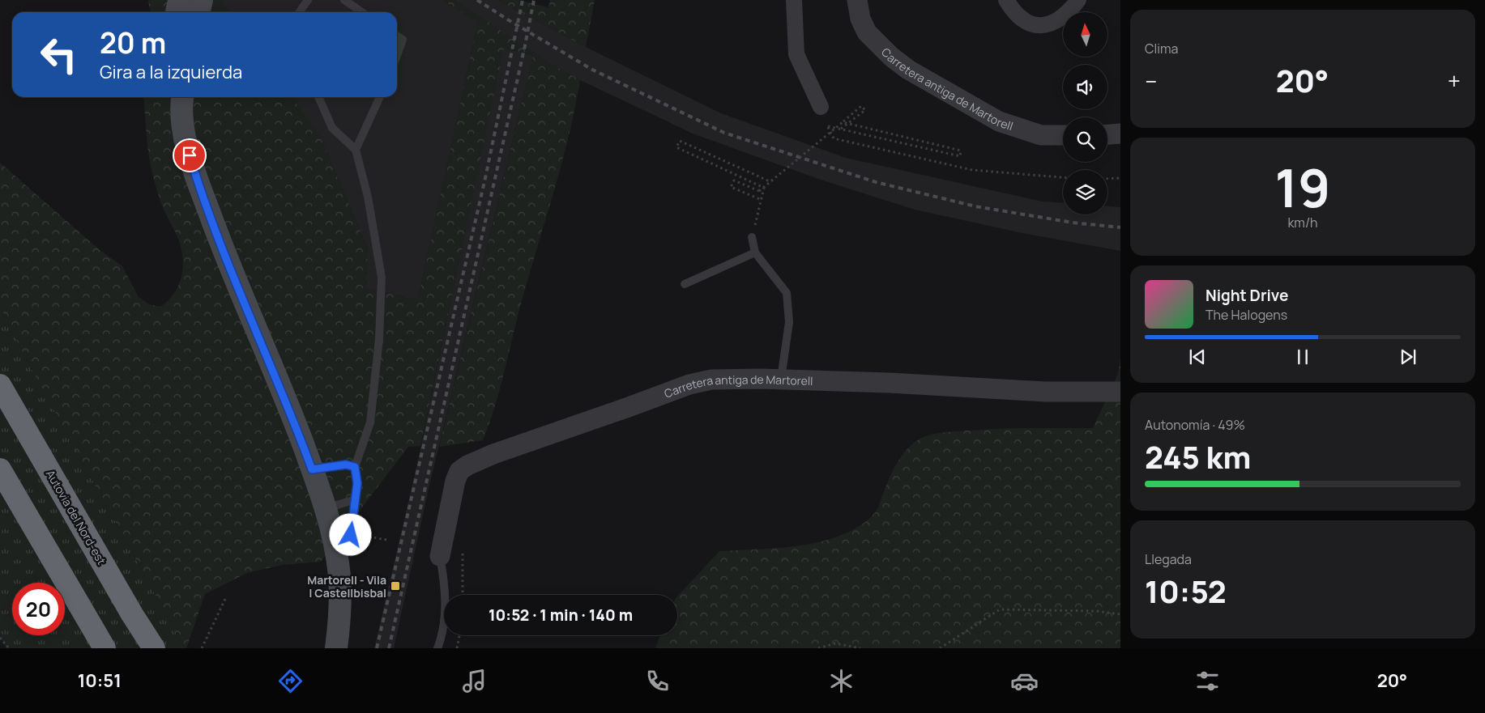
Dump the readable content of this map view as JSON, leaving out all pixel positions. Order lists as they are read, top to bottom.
{
  "streets": {
    "highway": ["Autovia del Nord-est"],
    "street": ["Carretera antiga de Martorell"]
  },
  "places": {
    "transit": ["Martorell - Vila | Castellbisbal"]
  },
  "north": "top",
  "page": {
    "tile": [
      "Clima",
      ["19", "km/h"],
      ["Autonomía · 49%", "245 km"],
      ["Llegada", "10:52"]
    ],
    "turn": ["20 m", "Gira a la izquierda"],
    "heat": ["−", "20°", "+"],
    "song": ["Night Drive", "The Halogens"],
    "limit": "20",
    "trip": "10:52 · 1 min · 140 m",
    "tabs": ["10:51", "20°"]
  }
}
